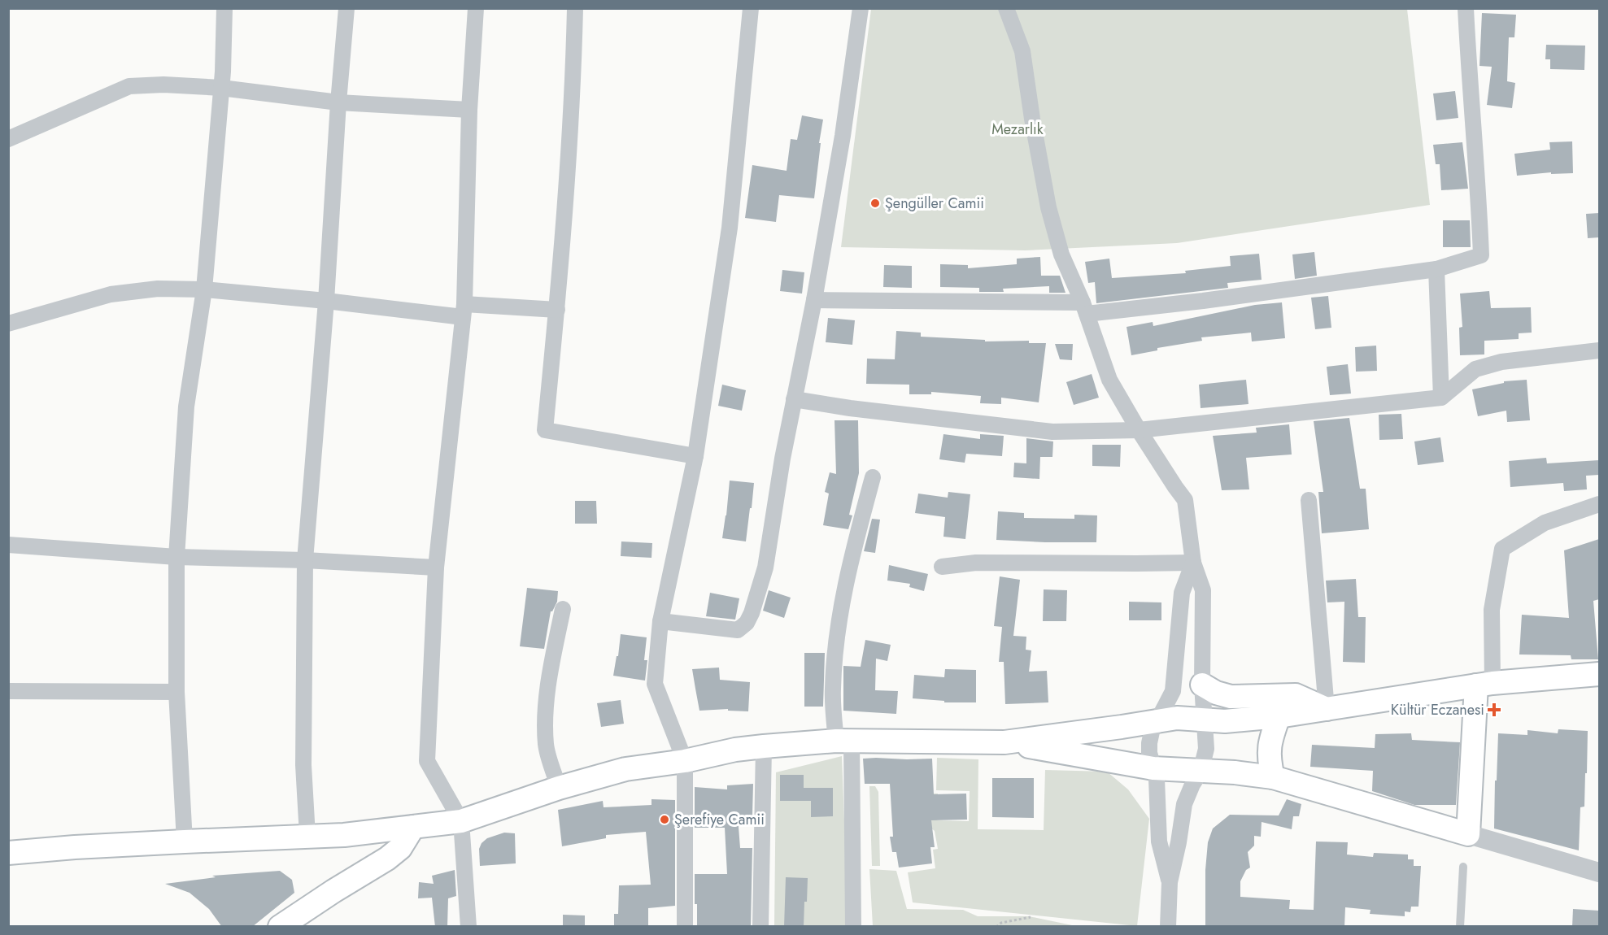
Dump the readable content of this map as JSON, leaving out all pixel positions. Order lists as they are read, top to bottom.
{
  "parks": ["Mezarlık"],
  "places": {
    "other": ["Şengüller Camii", "Şerefiye Camii"],
    "health": ["Kültür Eczanesi"]
  }
}
